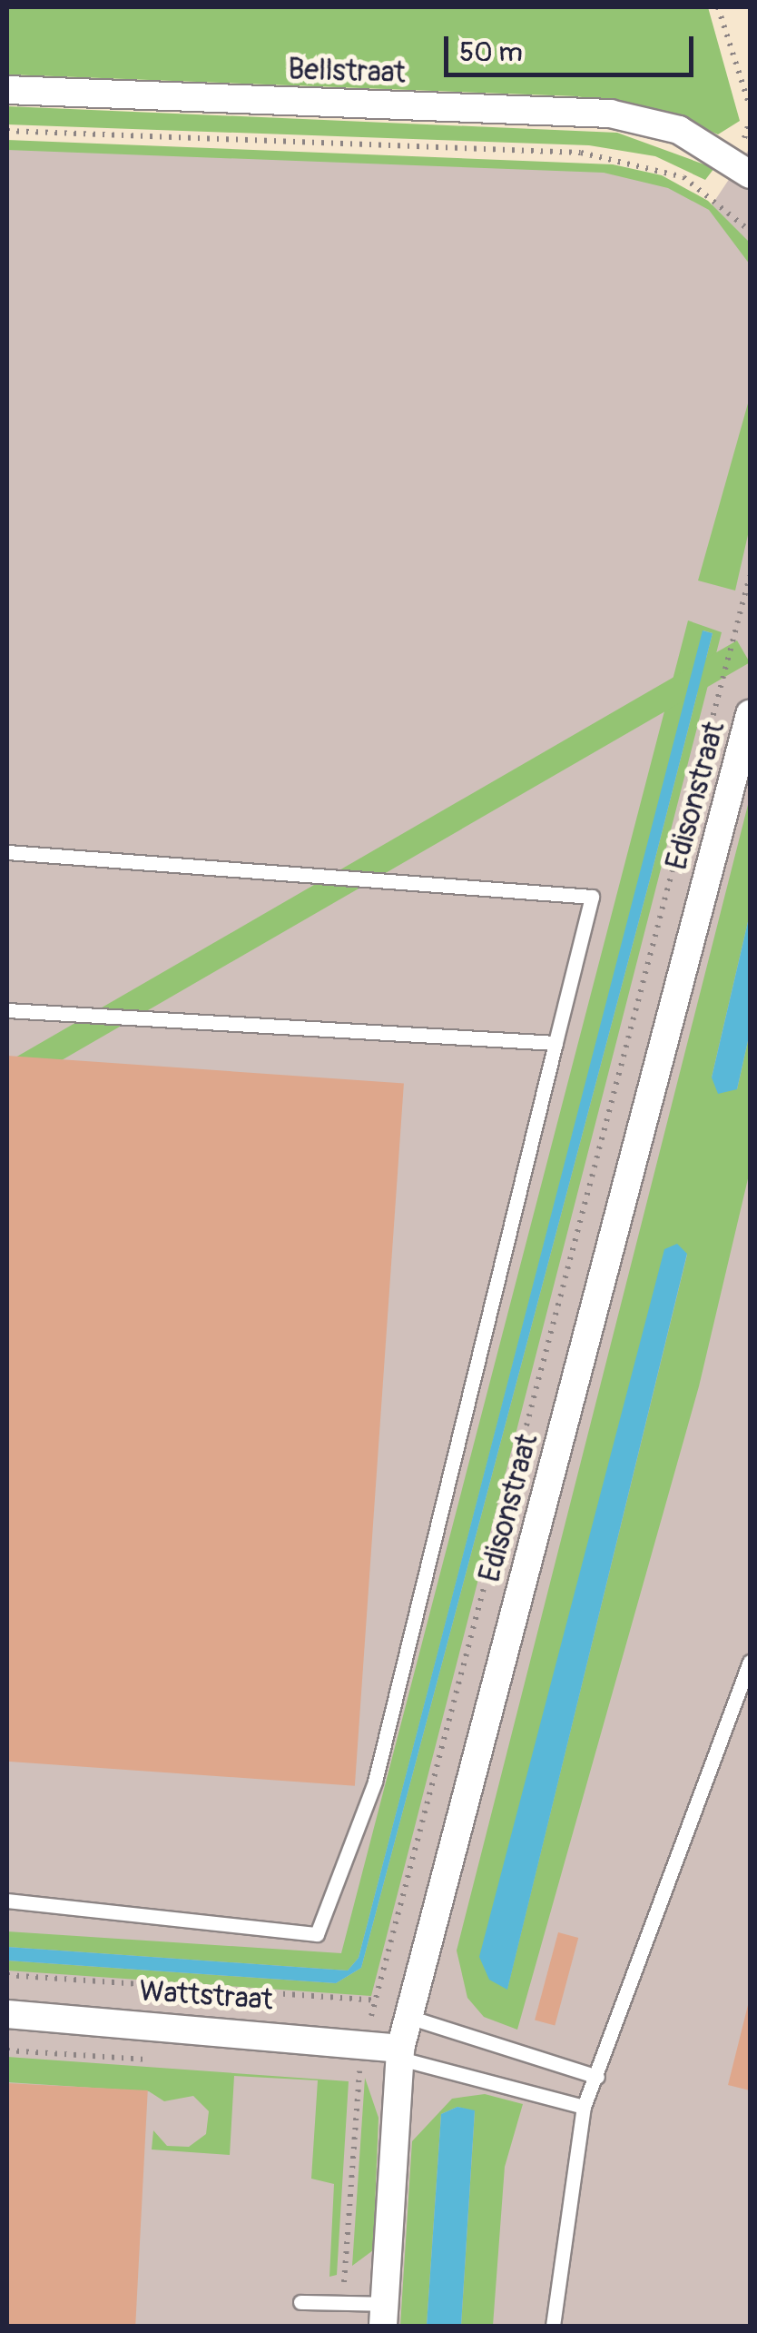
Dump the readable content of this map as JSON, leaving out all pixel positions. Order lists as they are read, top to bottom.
{
  "streets": {
    "street": ["Bellstraat", "Edisonstraat", "Wattstraat"]
  },
  "crossings": [
    ["Edisonstraat", "Wattstraat"]
  ],
  "scale_bar": "50 m"
}
